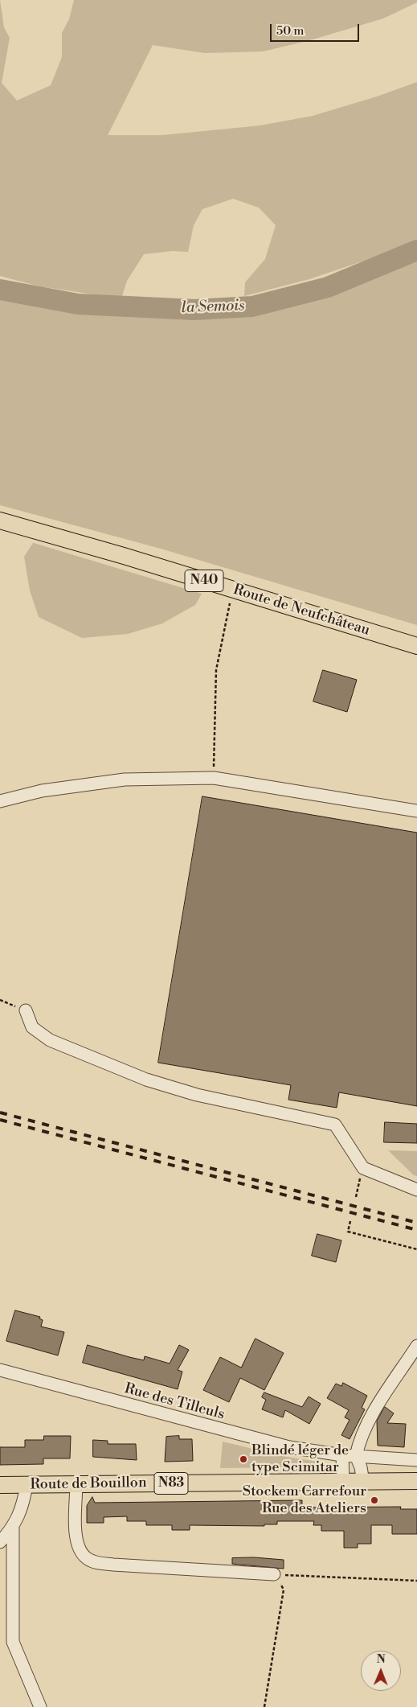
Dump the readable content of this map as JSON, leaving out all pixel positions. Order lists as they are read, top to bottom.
{
  "streets": {
    "main road": [
      "N40",
      "Route de Neufchâteau",
      "N83",
      "Route de Bouillon"
    ],
    "street": ["Rue des Tilleuls"]
  },
  "water": ["la Semois"],
  "places": ["Blindé léger de type Scimitar", "Stockem Carrefour Rue des Ateliers"],
  "scale_bar": "50 m",
  "north": "top"
}
